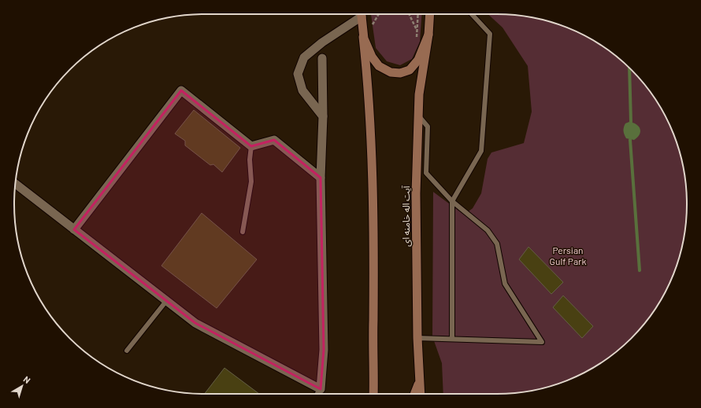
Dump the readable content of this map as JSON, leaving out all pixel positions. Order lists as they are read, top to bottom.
{
  "streets": {
    "main road": ["آیت اله خامنه ای"]
  },
  "parks": ["Persian Gulf Park"],
  "north": "top right"
}
